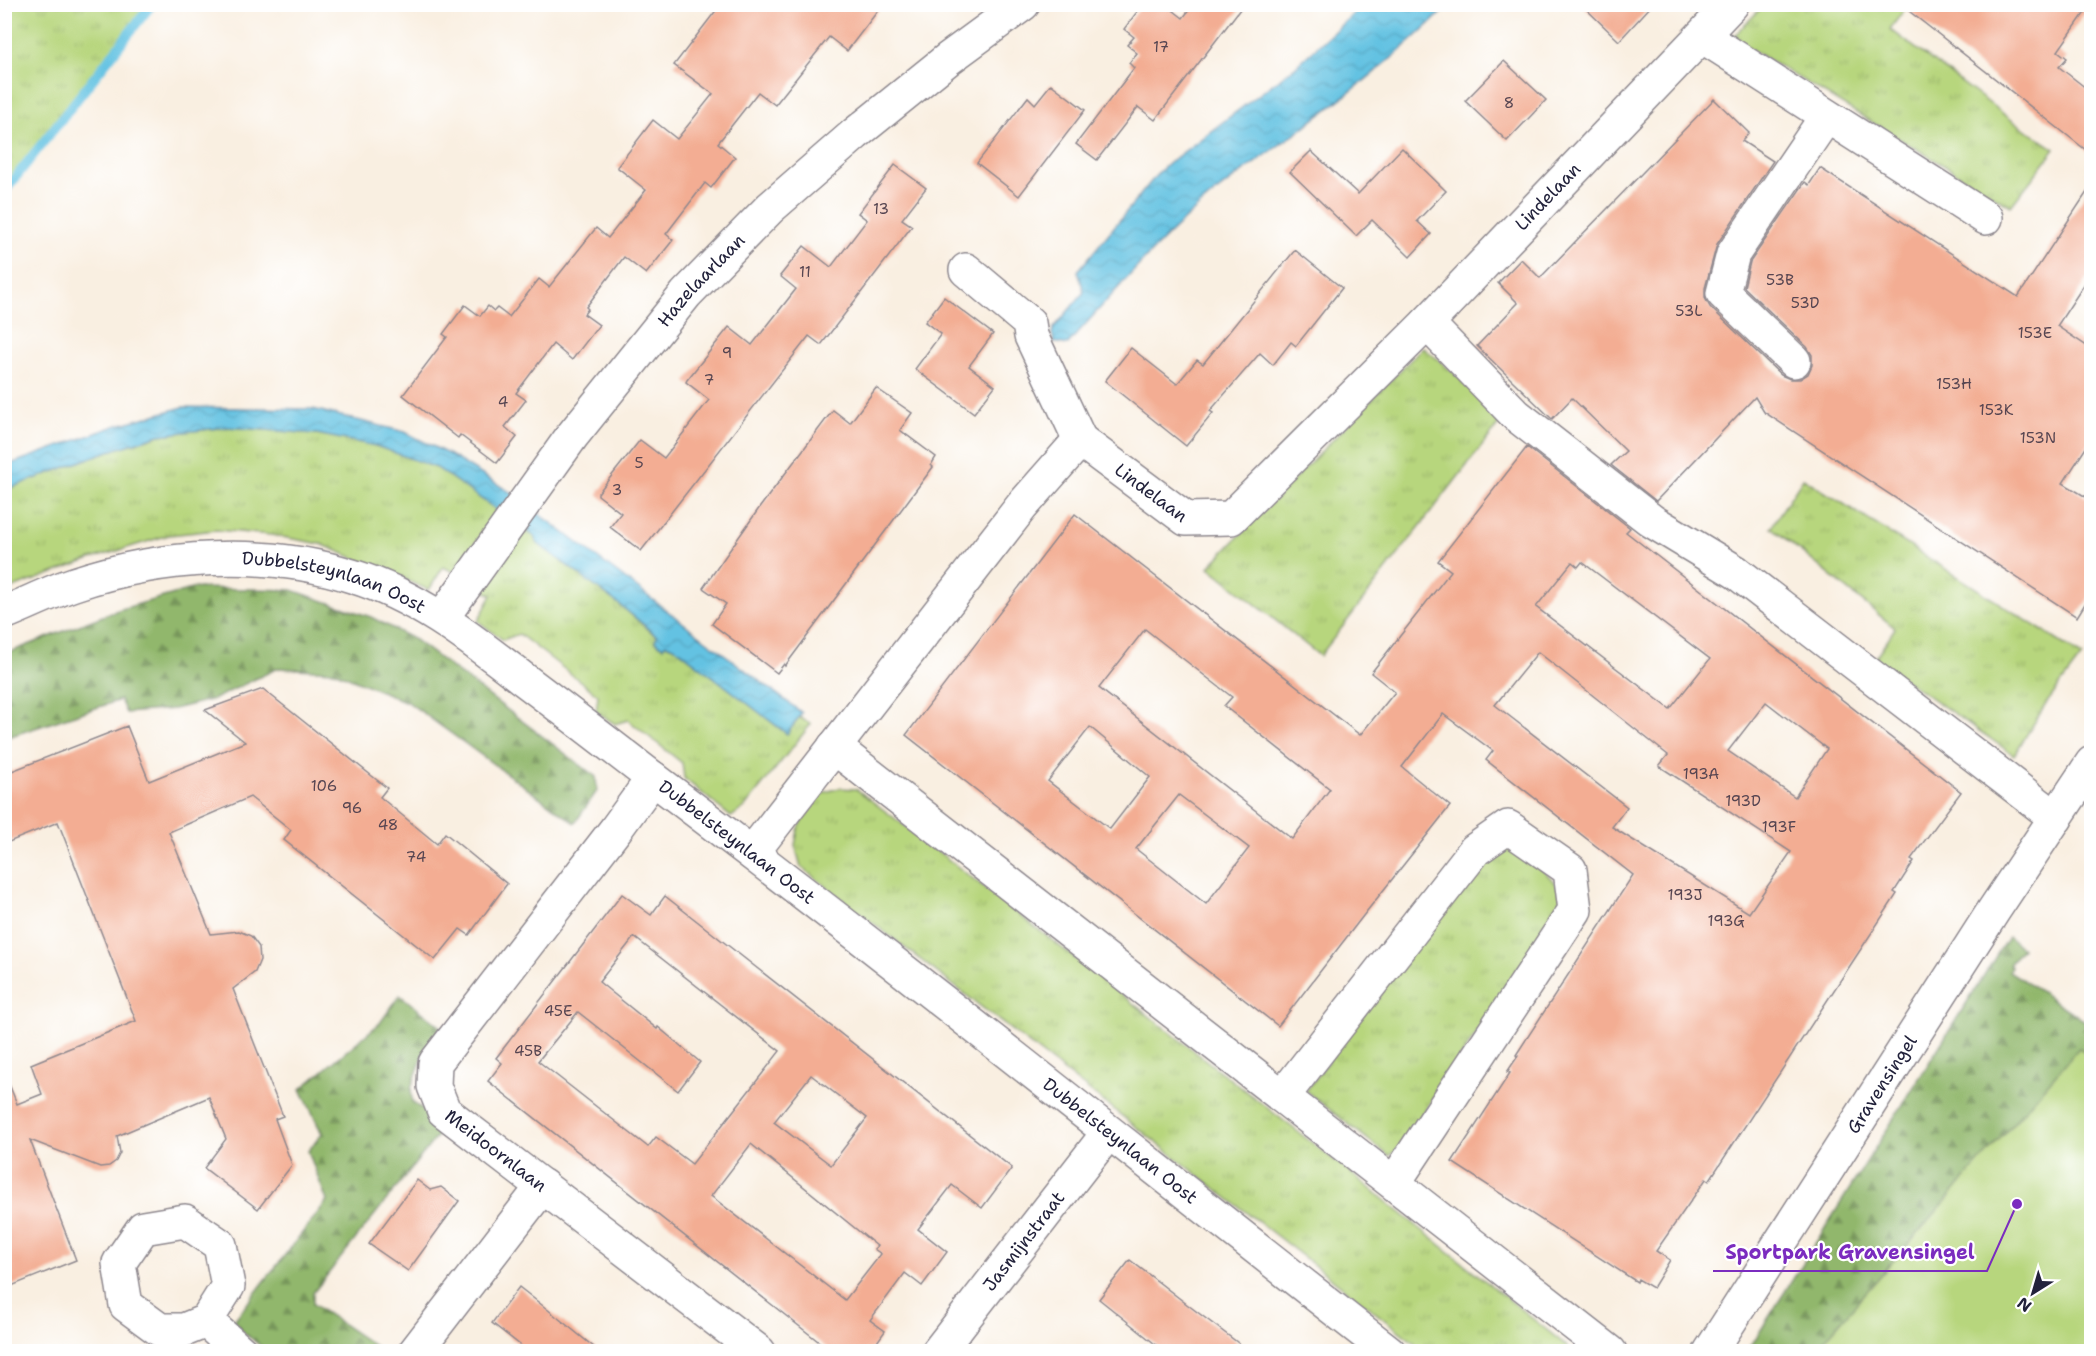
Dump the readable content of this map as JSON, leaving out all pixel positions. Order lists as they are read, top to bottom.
{
  "streets": {
    "street": [
      "Lindelaan",
      "Hazelaarlaan",
      "Dubbelsteynlaan Oost",
      "Gravensingel",
      "Meidoornlaan",
      "Jasmijnstraat"
    ]
  },
  "crossings": [
    ["Hazelaarlaan", "Dubbelsteynlaan Oost"],
    ["Dubbelsteynlaan Oost", "Meidoornlaan"],
    ["Dubbelsteynlaan Oost", "Jasmijnstraat"]
  ],
  "places": ["Sportpark Gravensingel"],
  "house_numbers": [
    "17",
    "8",
    "13",
    "11",
    "53B",
    "53D",
    "53L",
    "153E",
    "9",
    "7",
    "153H",
    "4",
    "153K",
    "153N",
    "5",
    "3",
    "193A",
    "106",
    "193D",
    "96",
    "48",
    "193F",
    "74",
    "193J",
    "193G",
    "45E",
    "45B"
  ],
  "north": "bottom left"
}
